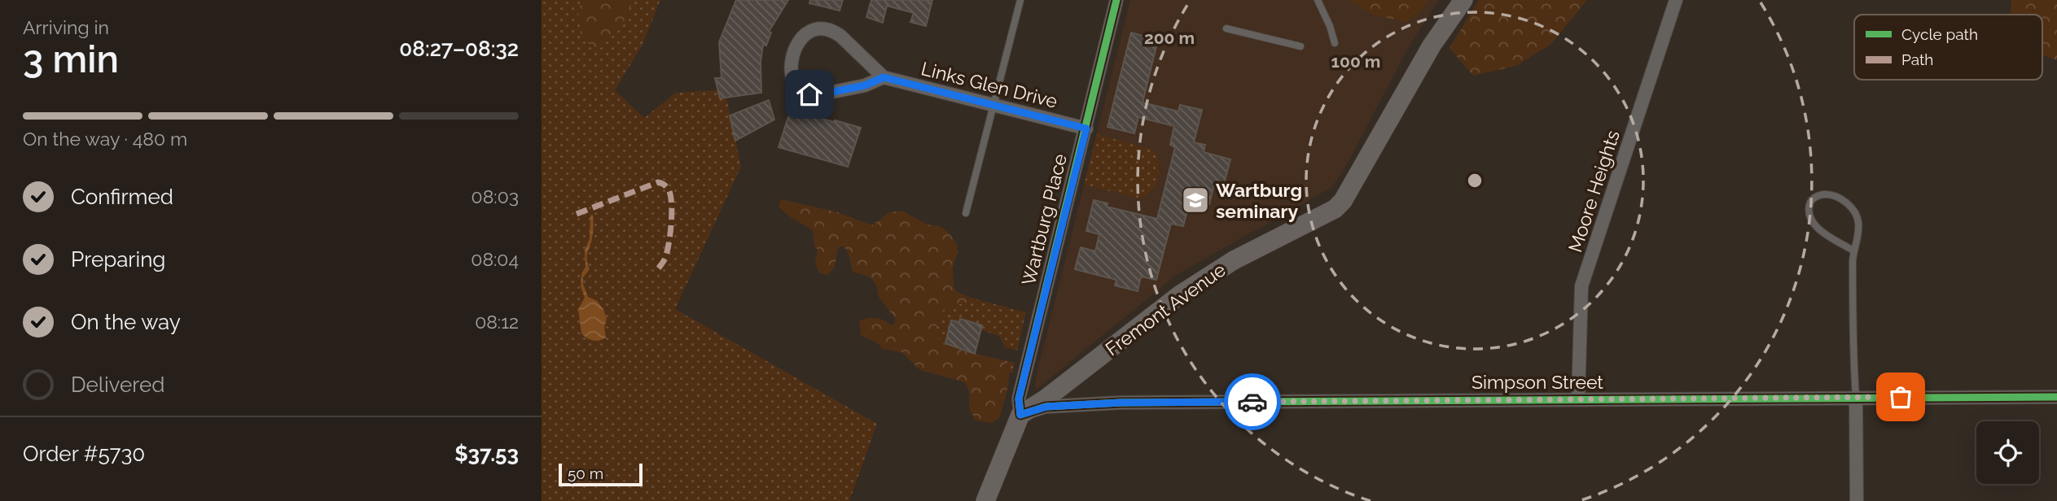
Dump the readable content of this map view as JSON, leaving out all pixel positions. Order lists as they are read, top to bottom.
{
  "streets": {
    "main road": ["Fremont Avenue"],
    "street": [
      "Links Glen Drive",
      "Moore Heights",
      "Wartburg Place",
      "Simpson Street"
    ]
  },
  "crossings": [
    ["Links Glen Drive", "Wartburg Place"],
    ["Moore Heights", "Simpson Street"],
    ["Wartburg Place", "Fremont Avenue"],
    ["Wartburg Place", "Simpson Street"],
    ["Fremont Avenue", "Simpson Street"]
  ],
  "places": {
    "school or university": ["Wartburg seminary"]
  },
  "legend": ["Cycle path", "Path"],
  "scale_bar": "50 m",
  "page": {
    "heading": ["3 min", "Arriving in", "08:27–08:32"],
    "panel": ["Order #5730", "$37.53"],
    "bar": "On the way · 480 m",
    "list": [
      ["Confirmed", "08:03"],
      ["Preparing", "08:04"],
      ["On the way", "08:12"],
      "Delivered"
    ],
    "scale": "50 m"
  },
  "rings": ["200 m", "100 m"]
}
